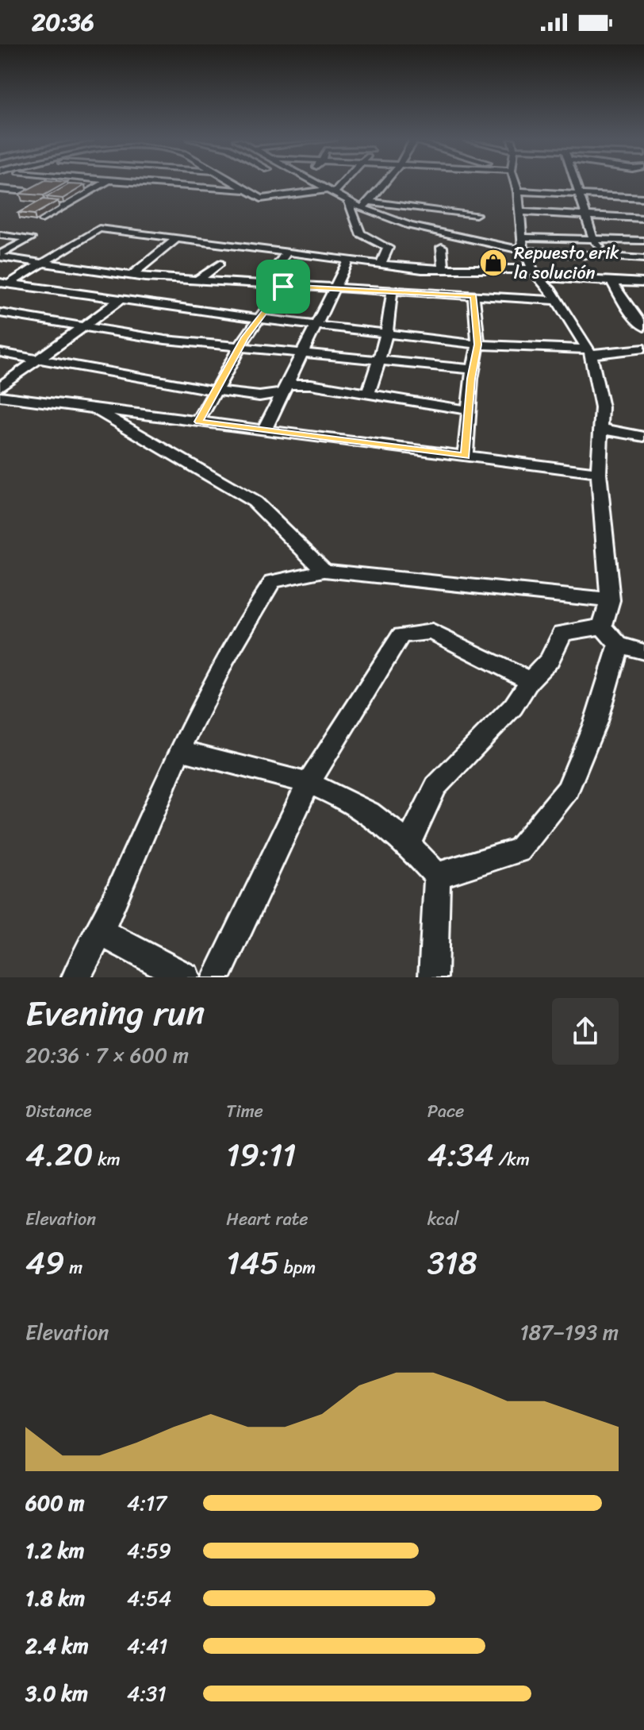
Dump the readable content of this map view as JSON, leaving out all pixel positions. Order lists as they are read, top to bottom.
{
  "places": {
    "shop": ["Repuesto erik la solución"]
  },
  "page": {
    "status": "20:36",
    "heading": ["Evening run", "20:36 · 7 × 600 m"],
    "stats": [
      ["Distance", "4.20 km"],
      ["Time", "19:11"],
      ["Pace", "4:34 /km"],
      ["Elevation", "49 m"],
      ["Heart rate", "145 bpm"],
      ["kcal", "318"]
    ],
    "chart": ["Elevation", "187–193 m"],
    "list": [
      {
        "name": "600 m",
        "note": "4:17"
      },
      {
        "name": "1.2 km",
        "note": "4:59"
      },
      {
        "name": "1.8 km",
        "note": "4:54"
      },
      {
        "name": "2.4 km",
        "note": "4:41"
      },
      {
        "name": "3.0 km",
        "note": "4:31"
      }
    ]
  }
}
